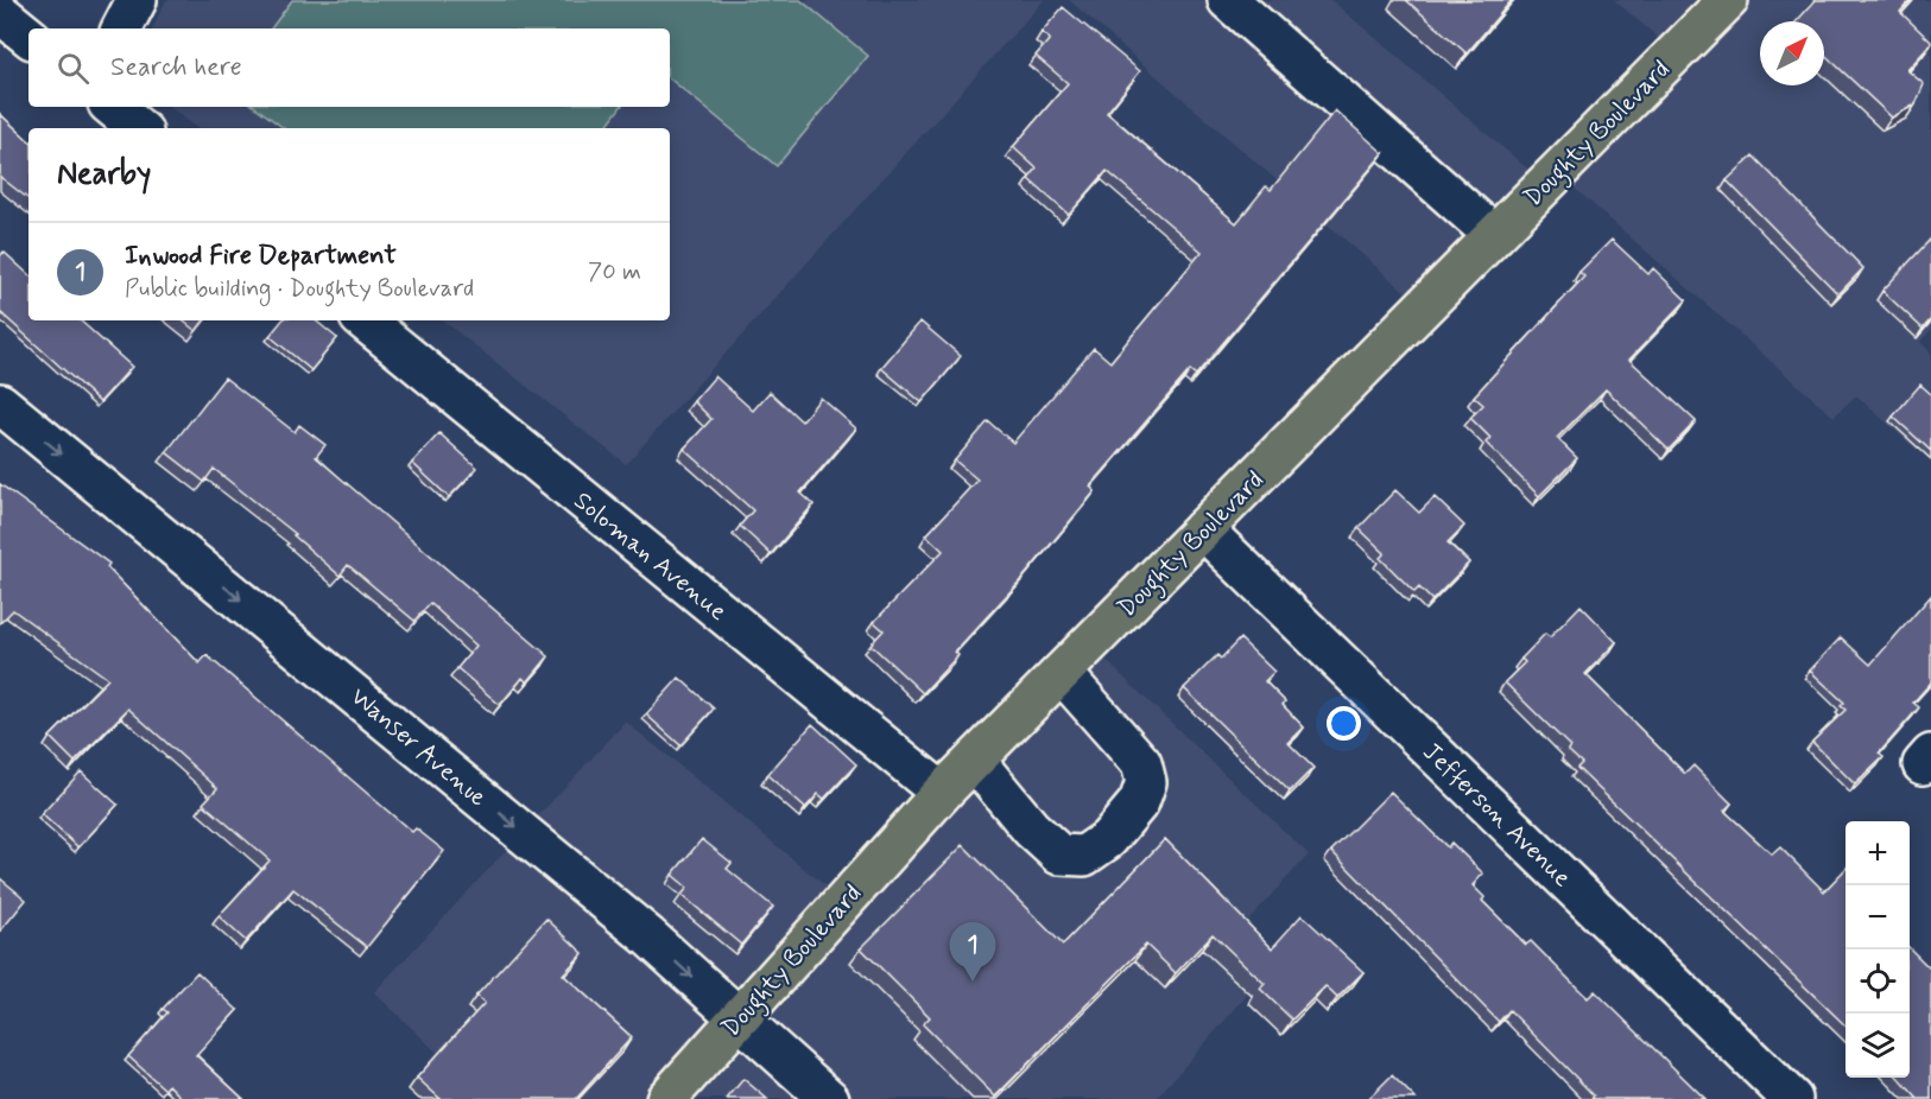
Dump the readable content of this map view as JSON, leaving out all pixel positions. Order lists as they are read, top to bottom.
{
  "streets": {
    "main road": ["Doughty Boulevard"],
    "street": ["Soloman Avenue", "Wanser Avenue", "Jefferson Avenue"]
  },
  "crossings": [
    ["Doughty Boulevard", "Soloman Avenue"],
    ["Doughty Boulevard", "Wanser Avenue"],
    ["Doughty Boulevard", "Jefferson Avenue"]
  ],
  "one_way": ["Wanser Avenue"],
  "north": "top right",
  "page": {
    "search": "Search here",
    "heading": "Nearby",
    "list": [
      {
        "mark": "1",
        "name": "Inwood Fire Department",
        "note": "Public building · Doughty Boulevard",
        "value": "70 m"
      }
    ],
    "map_buttons": ["+", "−"],
    "pins": "1"
  }
}
